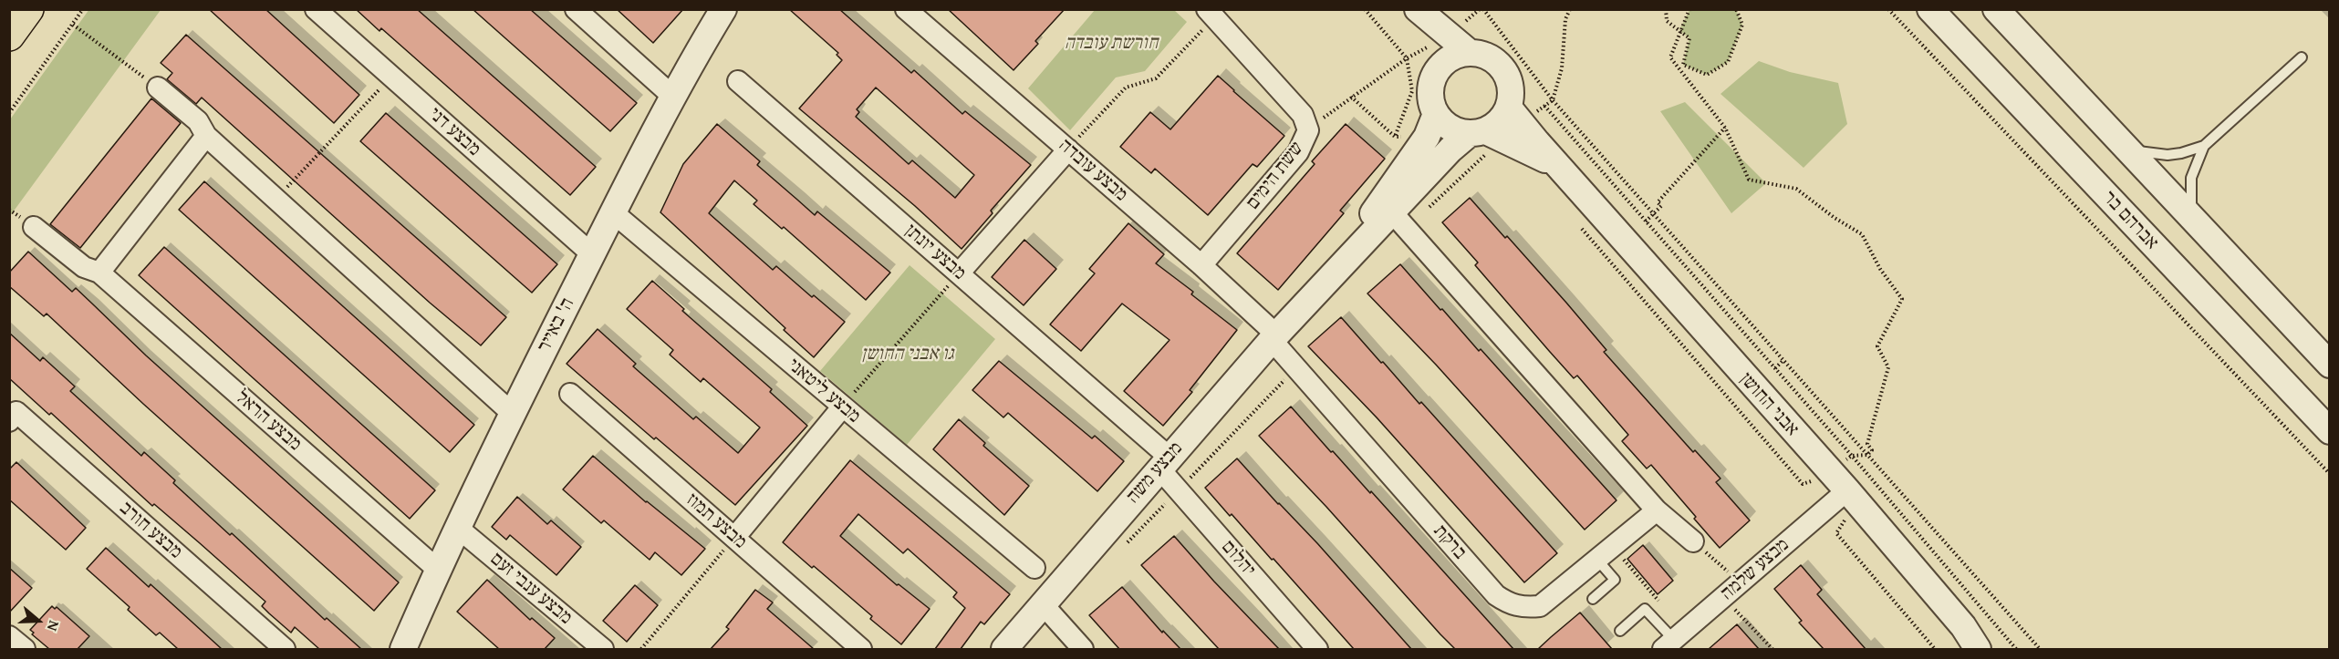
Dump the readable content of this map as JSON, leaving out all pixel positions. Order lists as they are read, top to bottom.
{
  "streets": {
    "street": [
      "מבצע דני",
      "מבצע עובדה",
      "ששת הימים",
      "אברהם בר",
      "מבצע יונתן",
      "ה' באייר",
      "מבצע ליטאני",
      "אבני החושן",
      "מבצע הראל",
      "מבצע משה",
      "מבצע תמוז",
      "מבצע חורב",
      "ברקת",
      "יהלום",
      "מבצע שלמה",
      "מבצע ענבי זעם"
    ]
  },
  "crossings": [
    ["מבצע דני", "ה' באייר"],
    ["מבצע עובדה", "ששת הימים"],
    ["מבצע עובדה", "מבצע משה"],
    ["מבצע עובדה", "ברקת"],
    ["מבצע יונתן", "מבצע משה"],
    ["מבצע יונתן", "יהלום"],
    ["ה' באייר", "מבצע ליטאני"],
    ["ה' באייר", "מבצע הראל"],
    ["ה' באייר", "מבצע ענבי זעם"],
    ["אבני החושן", "מבצע משה"],
    ["אבני החושן", "מבצע שלמה"],
    ["מבצע משה", "ברקת"],
    ["מבצע משה", "יהלום"]
  ],
  "parks": ["חורשת עובדה", "גו אבני החושן"],
  "north": "right"
}
